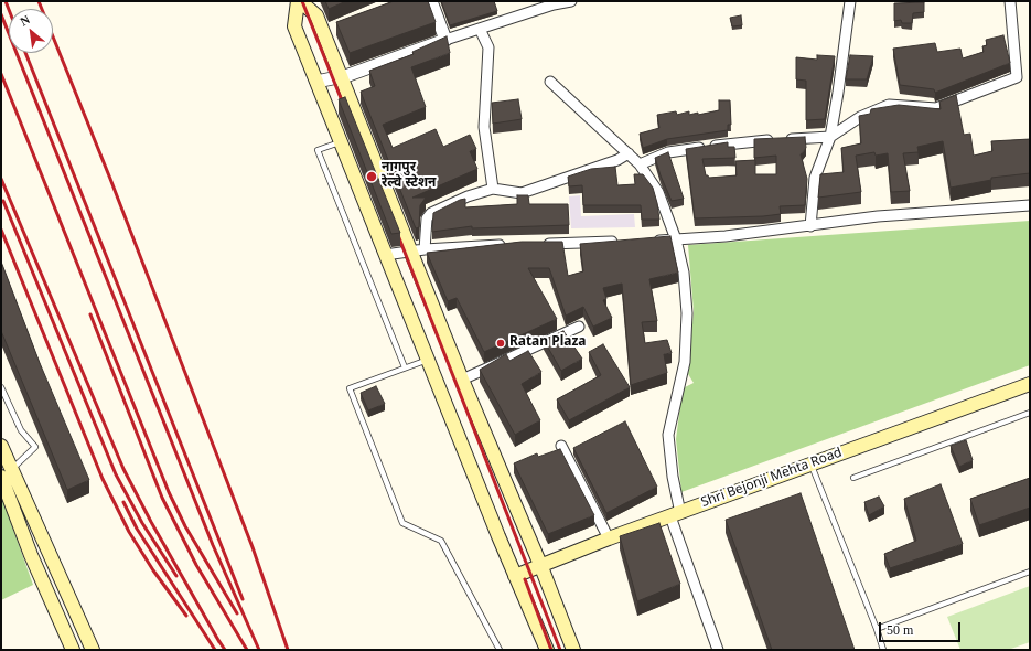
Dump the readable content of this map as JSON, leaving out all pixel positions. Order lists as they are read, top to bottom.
{
  "streets": {
    "main road": ["Shri Bejonji Mehta Road"]
  },
  "places": ["नागपुर रेल्वे स्टेशन", "Ratan Plaza"],
  "scale_bar": "50 m",
  "north": "top left"
}
